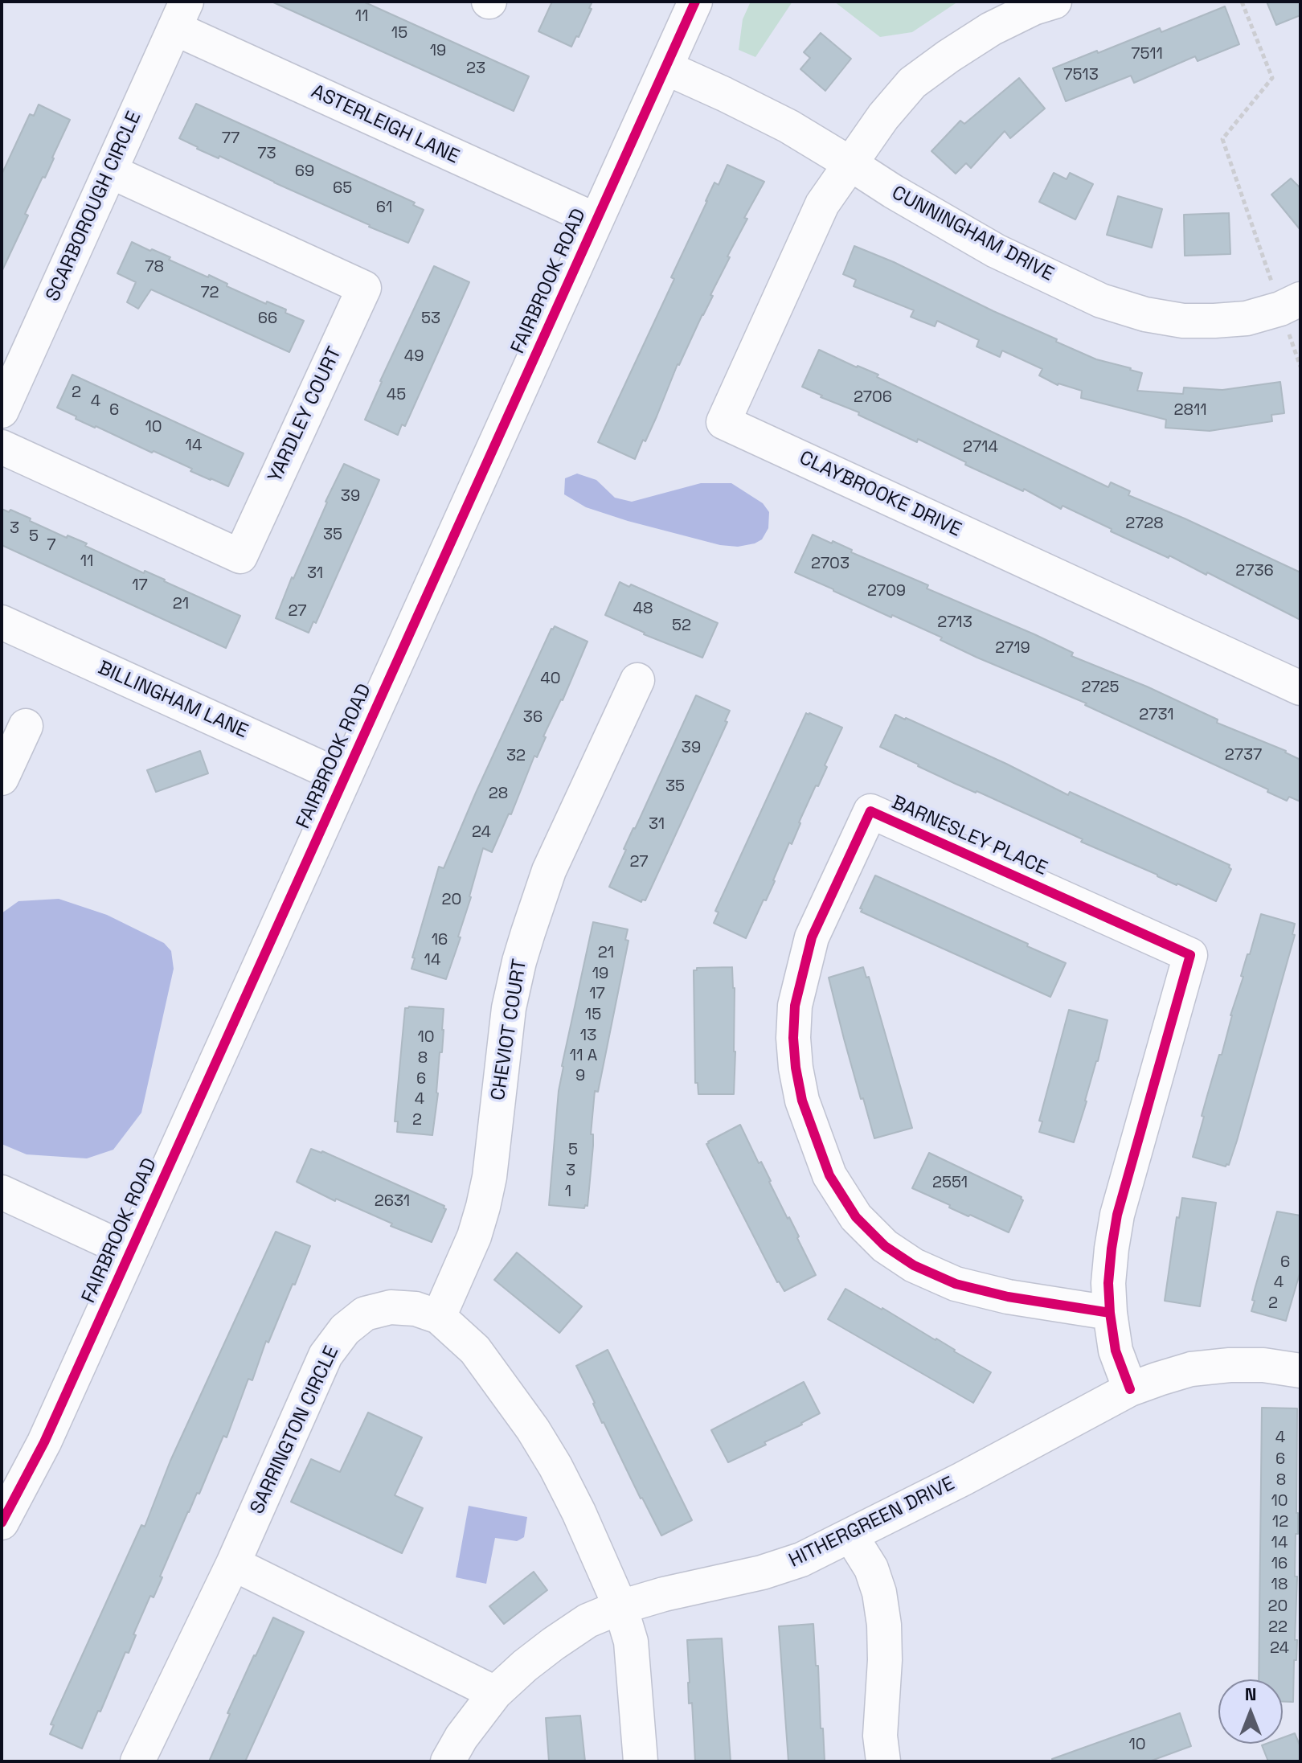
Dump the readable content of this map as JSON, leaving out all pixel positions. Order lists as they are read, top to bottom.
{
  "streets": {
    "street": [
      "ASTERLEIGH LANE",
      "SCARBOROUGH CIRCLE",
      "CUNNINGHAM DRIVE",
      "FAIRBROOK ROAD",
      "YARDLEY COURT",
      "CLAYBROOKE DRIVE",
      "BILLINGHAM LANE",
      "BARNESLEY PLACE",
      "CHEVIOT COURT",
      "SARRINGTON CIRCLE",
      "HITHERGREEN DRIVE"
    ]
  },
  "crossings": [
    ["ASTERLEIGH LANE", "SCARBOROUGH CIRCLE"],
    ["ASTERLEIGH LANE", "FAIRBROOK ROAD"],
    ["SCARBOROUGH CIRCLE", "YARDLEY COURT"],
    ["CUNNINGHAM DRIVE", "FAIRBROOK ROAD"],
    ["CUNNINGHAM DRIVE", "CLAYBROOKE DRIVE"],
    ["FAIRBROOK ROAD", "BILLINGHAM LANE"],
    ["BARNESLEY PLACE", "HITHERGREEN DRIVE"],
    ["CHEVIOT COURT", "SARRINGTON CIRCLE"],
    ["SARRINGTON CIRCLE", "HITHERGREEN DRIVE"]
  ],
  "house_numbers": [
    "11",
    "15",
    "19",
    "7511",
    "23",
    "7513",
    "77",
    "73",
    "69",
    "65",
    "61",
    "78",
    "72",
    "66",
    "53",
    "49",
    "2",
    "45",
    "2706",
    "4",
    "6",
    "2811",
    "10",
    "14",
    "2714",
    "39",
    "2728",
    "3",
    "35",
    "5",
    "7",
    "11",
    "2703",
    "2736",
    "31",
    "17",
    "2709",
    "21",
    "48",
    "27",
    "2713",
    "52",
    "2719",
    "40",
    "2725",
    "2731",
    "36",
    "39",
    "2737",
    "32",
    "35",
    "28",
    "31",
    "24",
    "27",
    "20",
    "16",
    "21",
    "14",
    "19",
    "17",
    "15",
    "13",
    "10",
    "11 A",
    "8",
    "9",
    "6",
    "4",
    "2",
    "5",
    "3",
    "2551",
    "1",
    "2631",
    "6",
    "4",
    "2",
    "4",
    "6",
    "8",
    "10",
    "12",
    "14",
    "16",
    "18",
    "20",
    "22",
    "24",
    "10"
  ],
  "north": "top"
}
